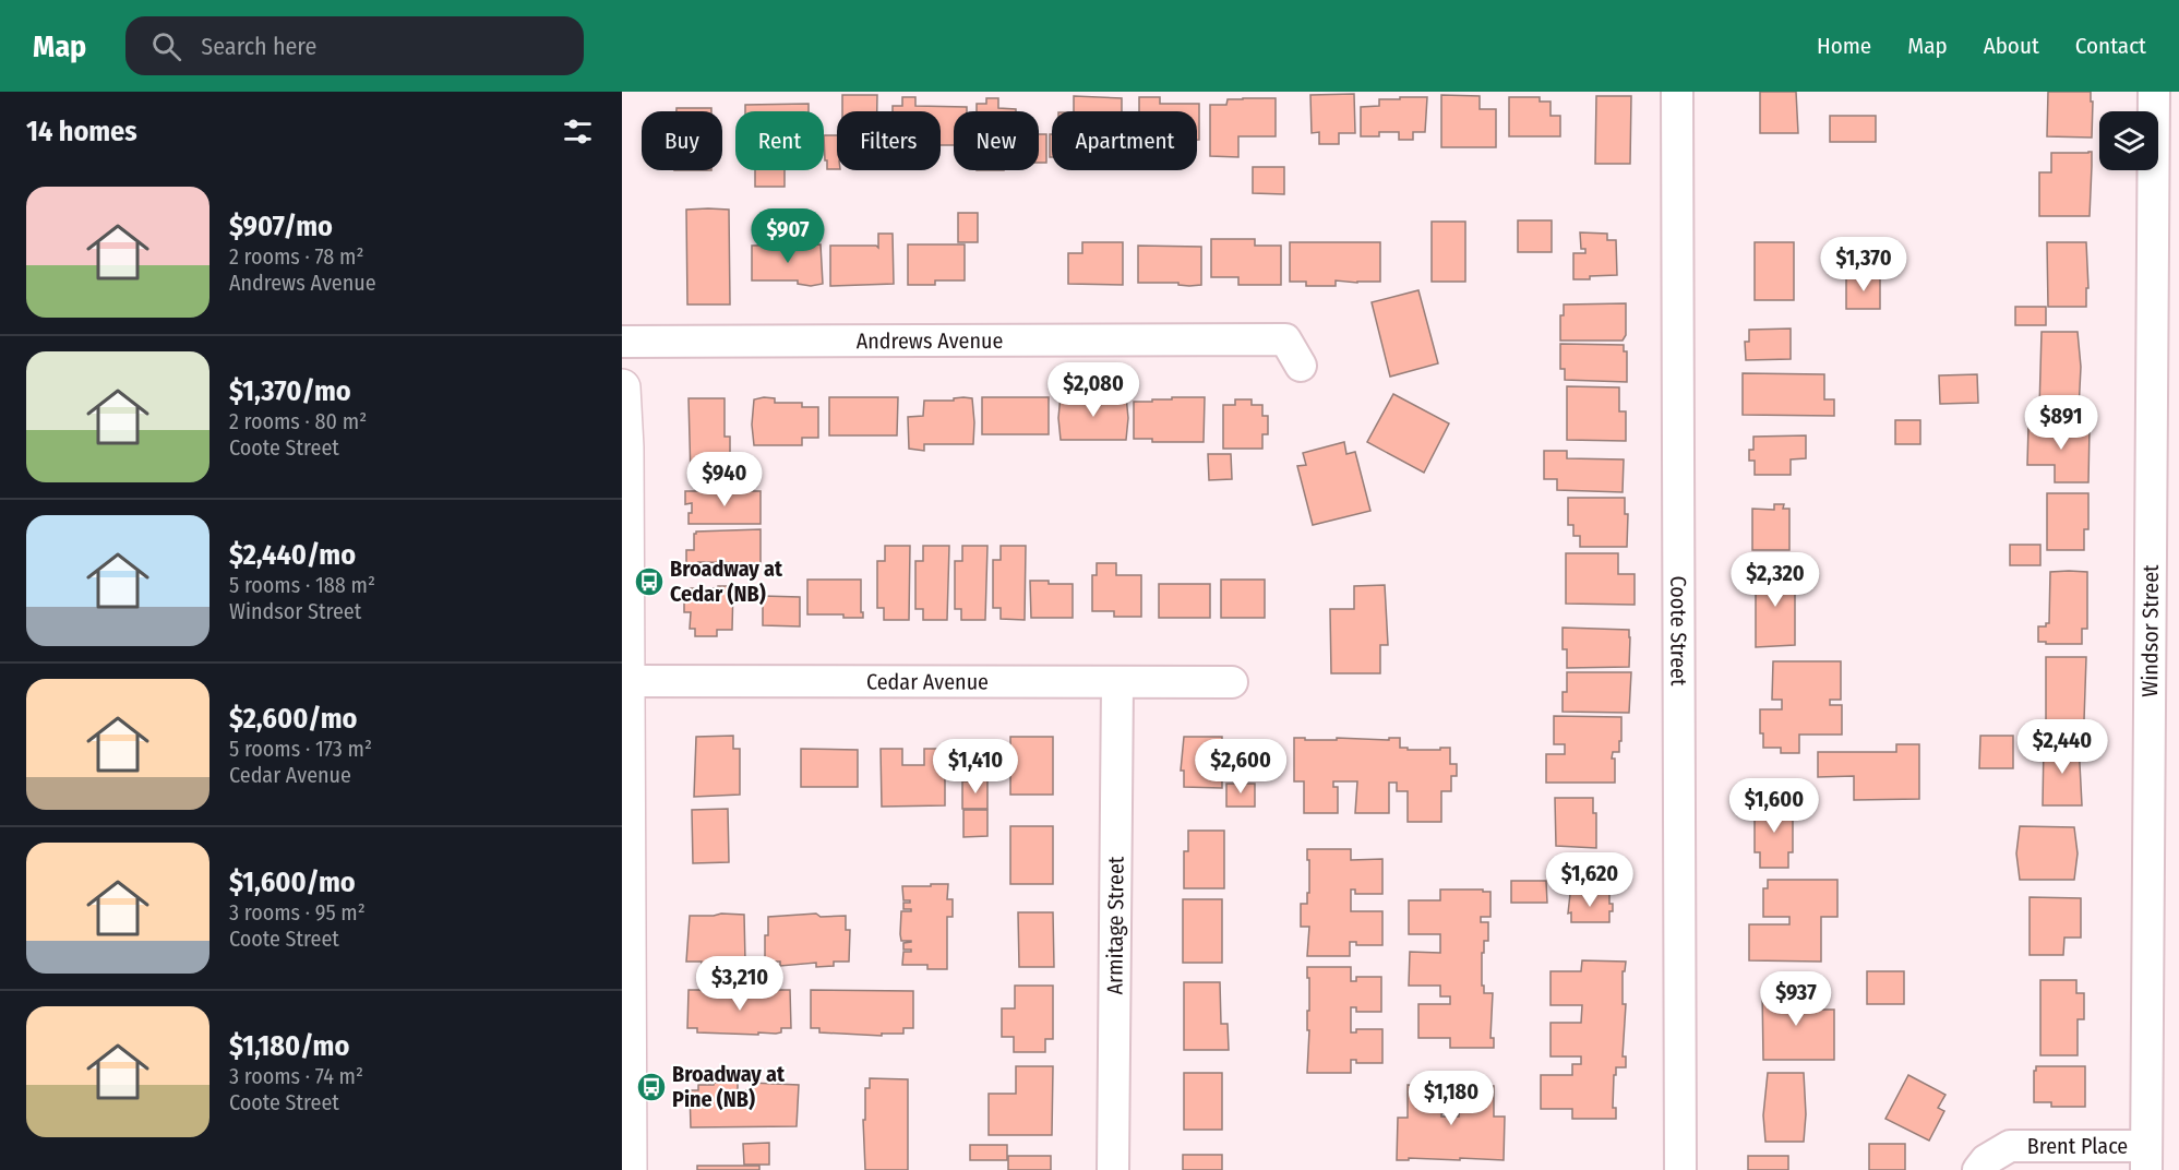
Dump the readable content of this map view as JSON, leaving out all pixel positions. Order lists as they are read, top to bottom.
{
  "streets": {
    "street": [
      "Andrews Avenue",
      "Coote Street",
      "Windsor Street",
      "Cedar Avenue",
      "Armitage Street",
      "Brent Place"
    ]
  },
  "crossings": [
    ["Windsor Street", "Brent Place"],
    ["Cedar Avenue", "Armitage Street"]
  ],
  "places": {
    "bus stop": ["Broadway at Cedar (NB)", "Broadway at Pine (NB)"]
  },
  "page": {
    "header": "Map",
    "search": "Search here",
    "nav": [
      "Home",
      "Map",
      "About",
      "Contact"
    ],
    "heading": "14 homes",
    "chip": [
      "Buy",
      "Rent",
      "Filters",
      "New",
      "Apartment"
    ],
    "list": [
      {
        "name": "$907/mo",
        "note": "2 rooms · 78 m² · Andrews Avenue"
      },
      {
        "name": "$1,370/mo",
        "note": "2 rooms · 80 m² · Coote Street"
      },
      {
        "name": "$2,440/mo",
        "note": "5 rooms · 188 m² · Windsor Street"
      },
      {
        "name": "$2,600/mo",
        "note": "5 rooms · 173 m² · Cedar Avenue"
      },
      {
        "name": "$1,600/mo",
        "note": "3 rooms · 95 m² · Coote Street"
      },
      {
        "name": "$1,180/mo",
        "note": "3 rooms · 74 m² · Coote Street"
      }
    ],
    "price": [
      "$907",
      "$1,370",
      "$2,080",
      "$891",
      "$940",
      "$2,320",
      "$2,440",
      "$1,410",
      "$2,600",
      "$1,600",
      "$1,620",
      "$3,210",
      "$937",
      "$1,180"
    ]
  }
}
